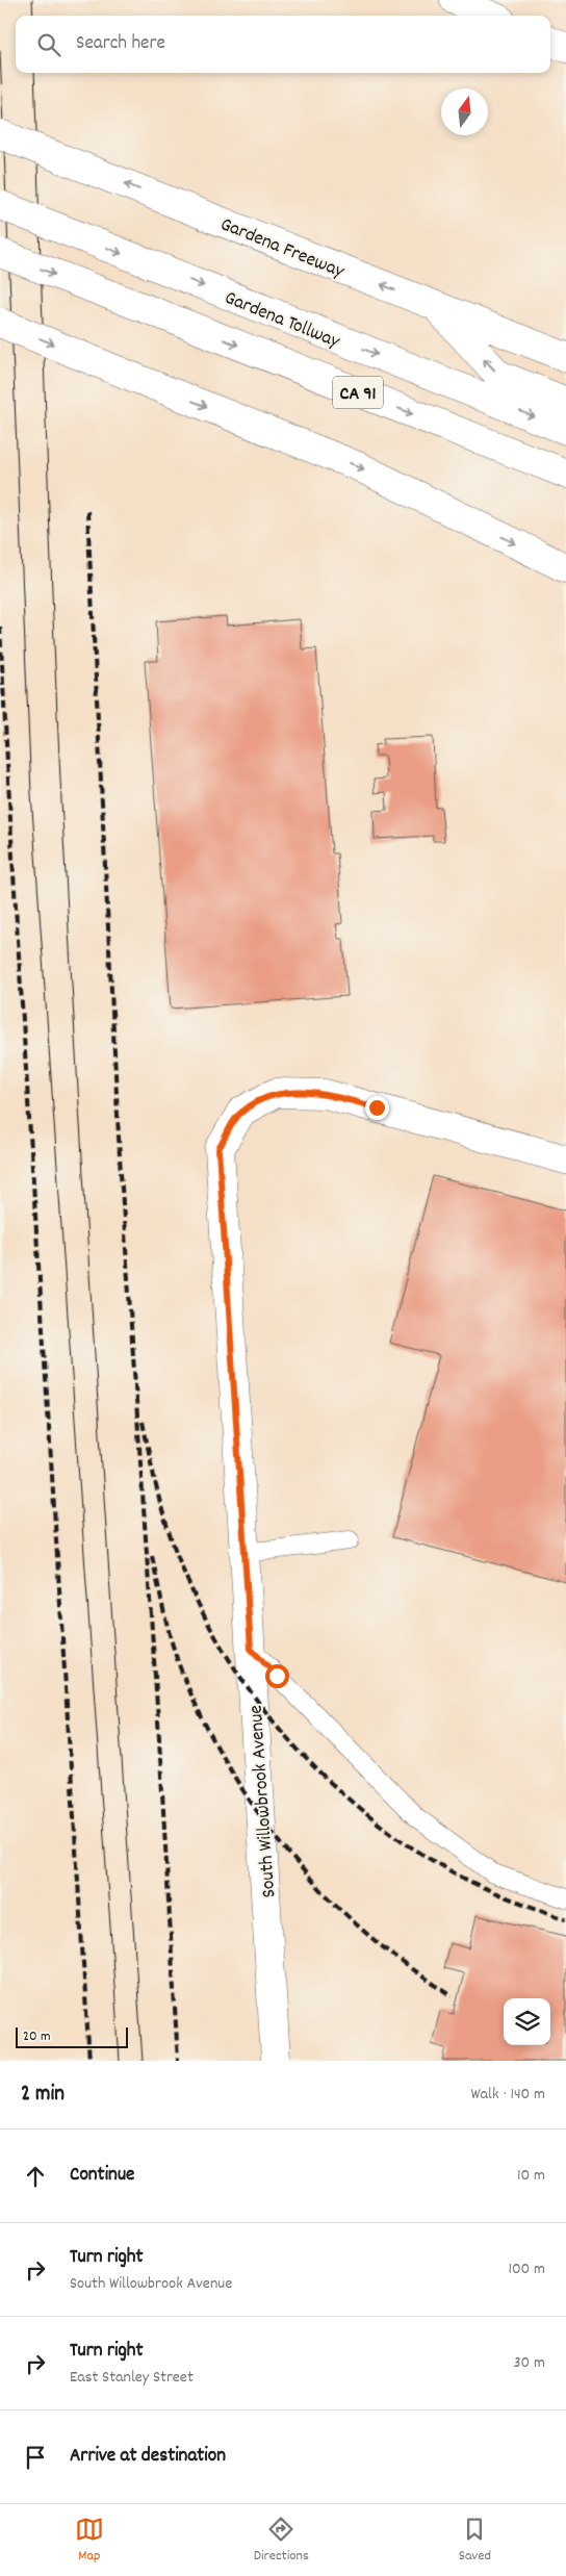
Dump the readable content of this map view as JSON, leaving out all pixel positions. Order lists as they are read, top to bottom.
{
  "streets": {
    "main road": [
      "Gardena Freeway",
      "Gardena Tollway",
      "CA 91",
      "South Willowbrook Avenue"
    ]
  },
  "scale_bar": "20 m",
  "north": "top",
  "page": {
    "search": "Search here",
    "scale": "20 m",
    "heading": ["2 min", "Walk · 140 m"],
    "list": [
      ["Continue", "10 m"],
      ["Turn right", "South Willowbrook Avenue", "100 m"],
      ["Turn right", "East Stanley Street", "30 m"],
      "Arrive at destination"
    ],
    "nav": ["Map", "Directions", "Saved"]
  }
}
